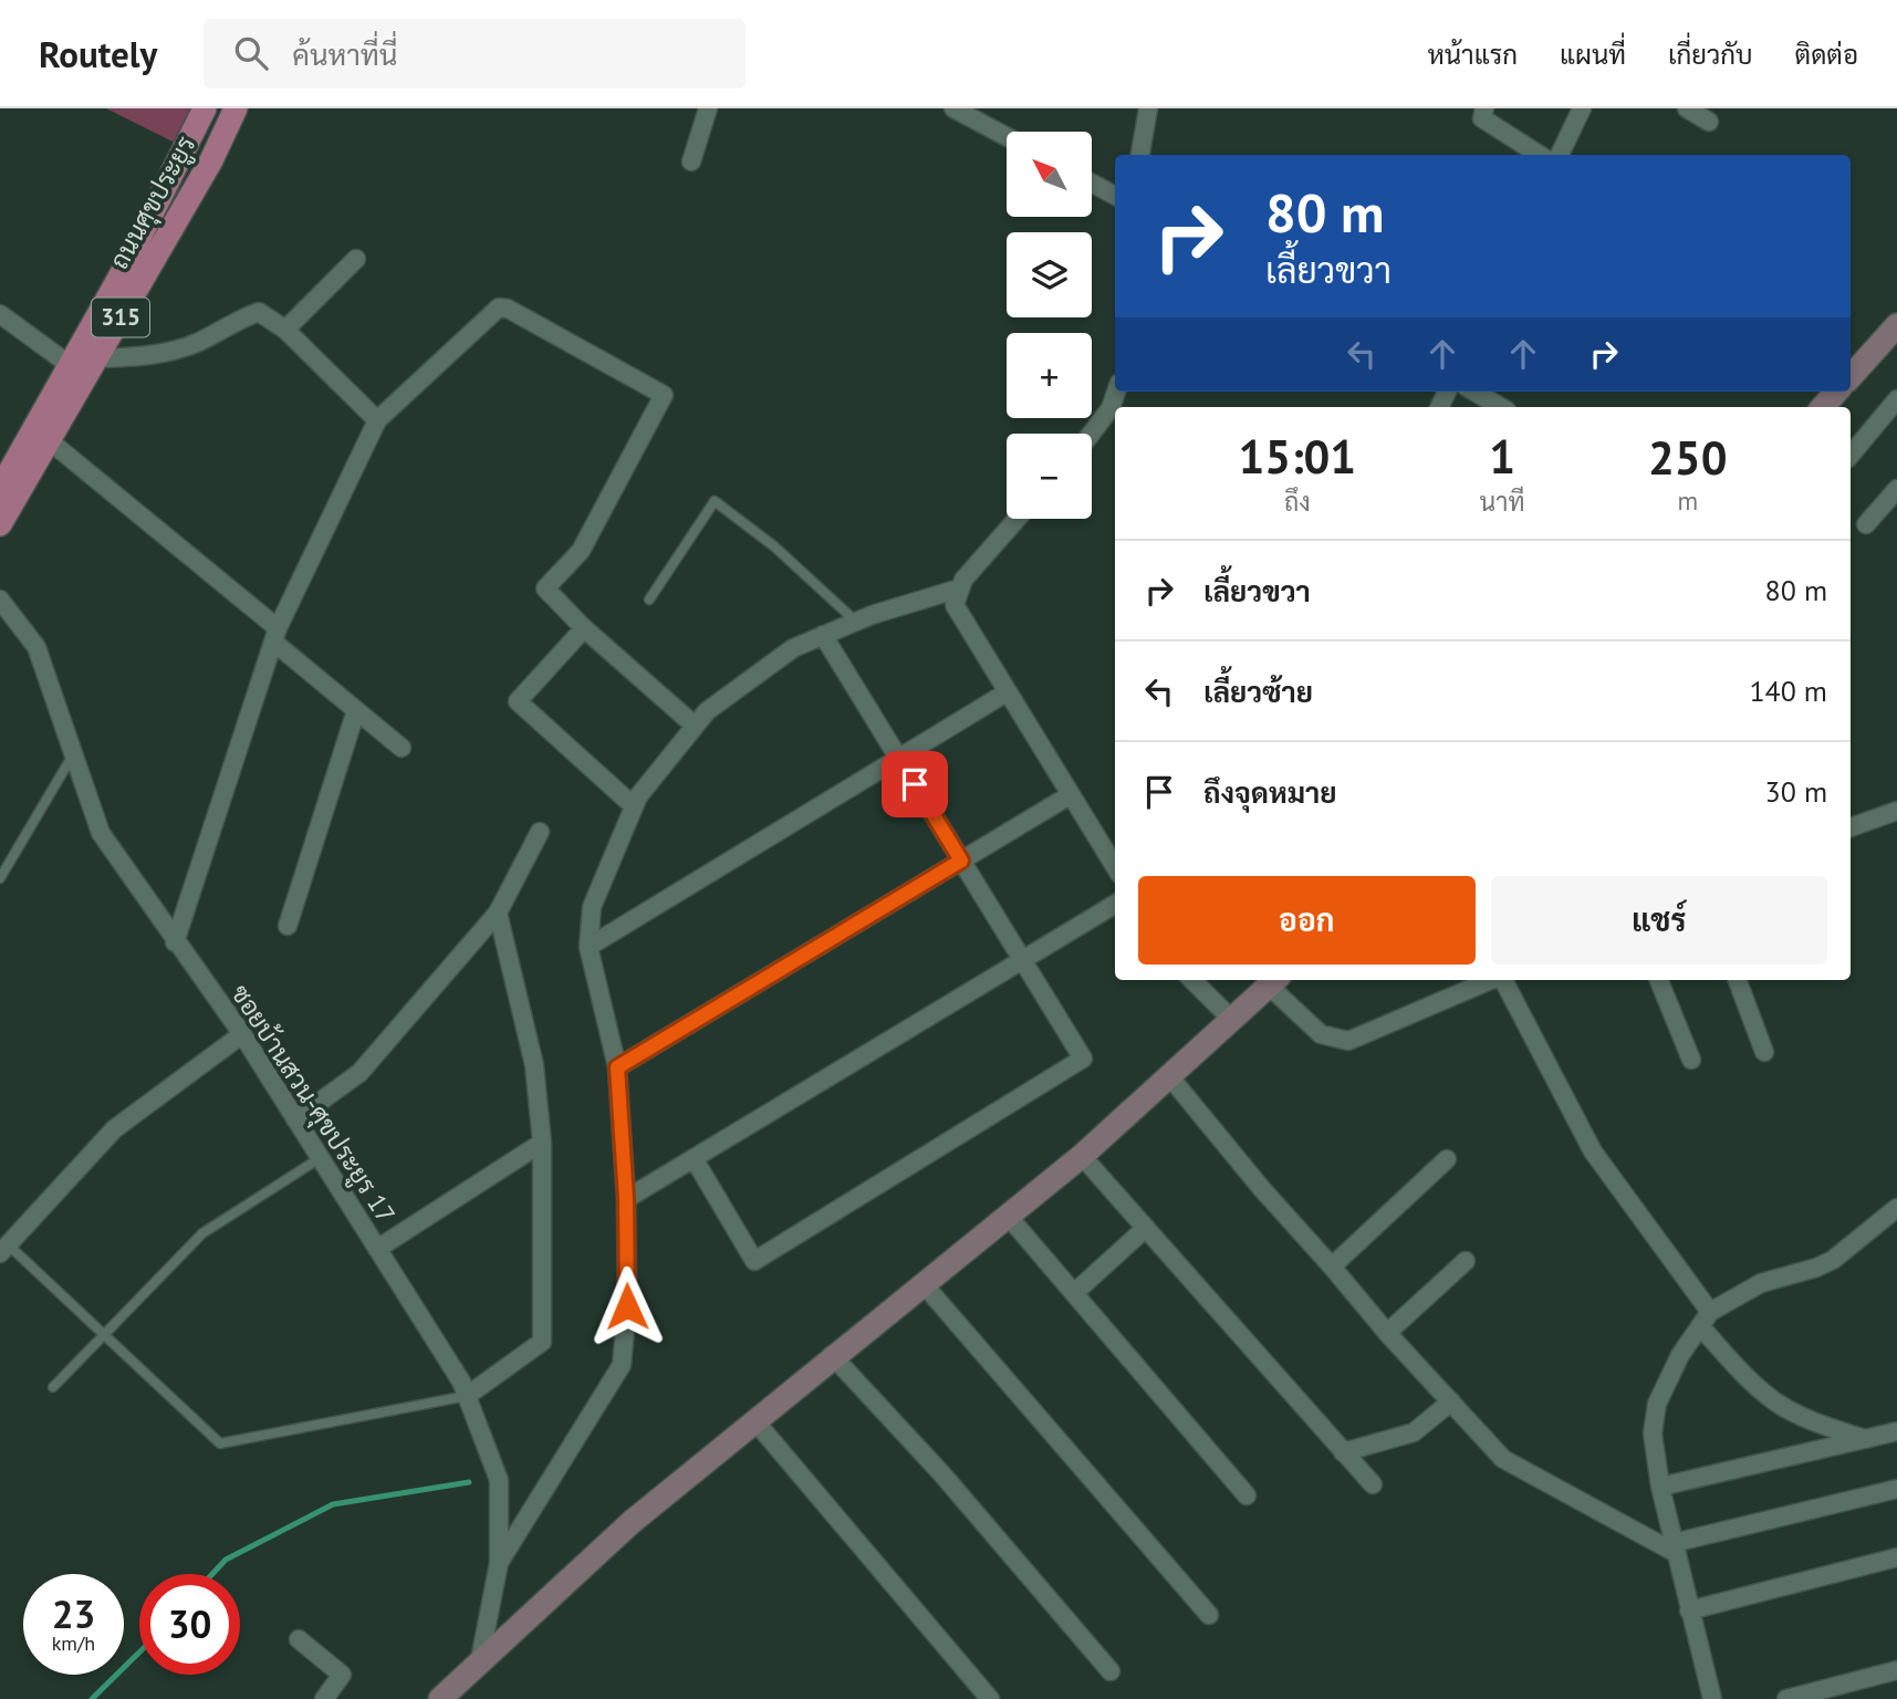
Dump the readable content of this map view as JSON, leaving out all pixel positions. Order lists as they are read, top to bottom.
{
  "streets": {
    "main road": ["ถนนศุขประยูร", "315"],
    "street": ["ซอยบ้านสวน-ศุขประยูร 17"]
  },
  "north": "top left",
  "page": {
    "header": "Routely",
    "search": "ค้นหาที่นี่",
    "nav": [
      "หน้าแรก",
      "แผนที่",
      "เกี่ยวกับ",
      "ติดต่อ"
    ],
    "map_buttons": ["+", "−"],
    "turn": ["80 m", "เลี้ยวขวา"],
    "eta": [
      "15:01",
      "ถึง",
      "1",
      "นาที",
      "250",
      "m"
    ],
    "list": [
      {
        "name": "เลี้ยวขวา",
        "value": "80 m"
      },
      {
        "name": "เลี้ยวซ้าย",
        "value": "140 m"
      },
      {
        "name": "ถึงจุดหมาย",
        "value": "30 m"
      }
    ],
    "buttons": ["ออก", "แชร์"],
    "speed": "23 km/h",
    "limit": "30"
  }
}
